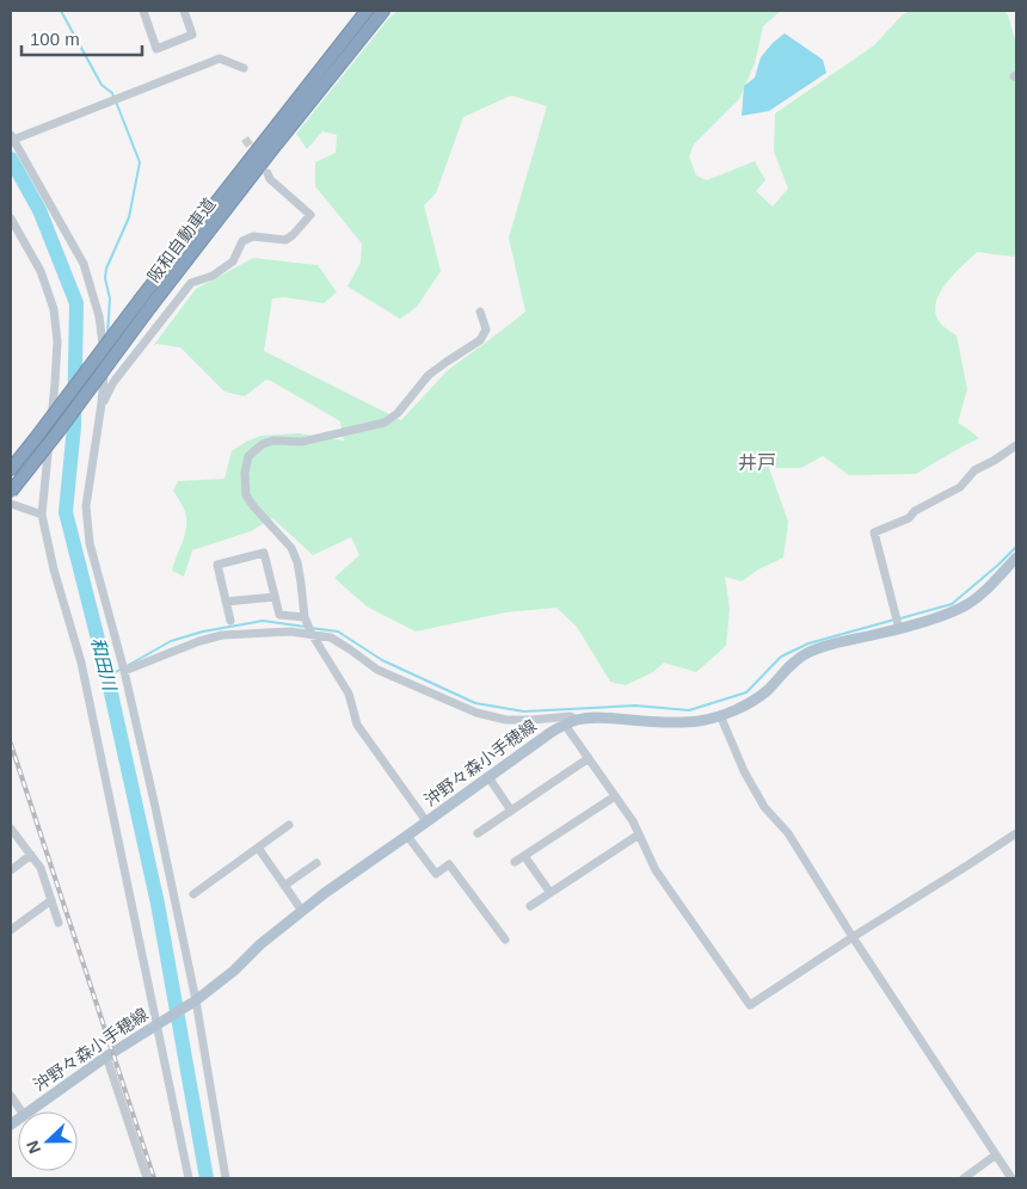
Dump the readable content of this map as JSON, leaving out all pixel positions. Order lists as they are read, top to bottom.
{
  "streets": {
    "highway": ["阪和自動車道"],
    "main road": ["沖野々森小手穂線"]
  },
  "districts": ["井戸"],
  "water": ["和田川"],
  "scale_bar": "100 m",
  "north": "left"
}
